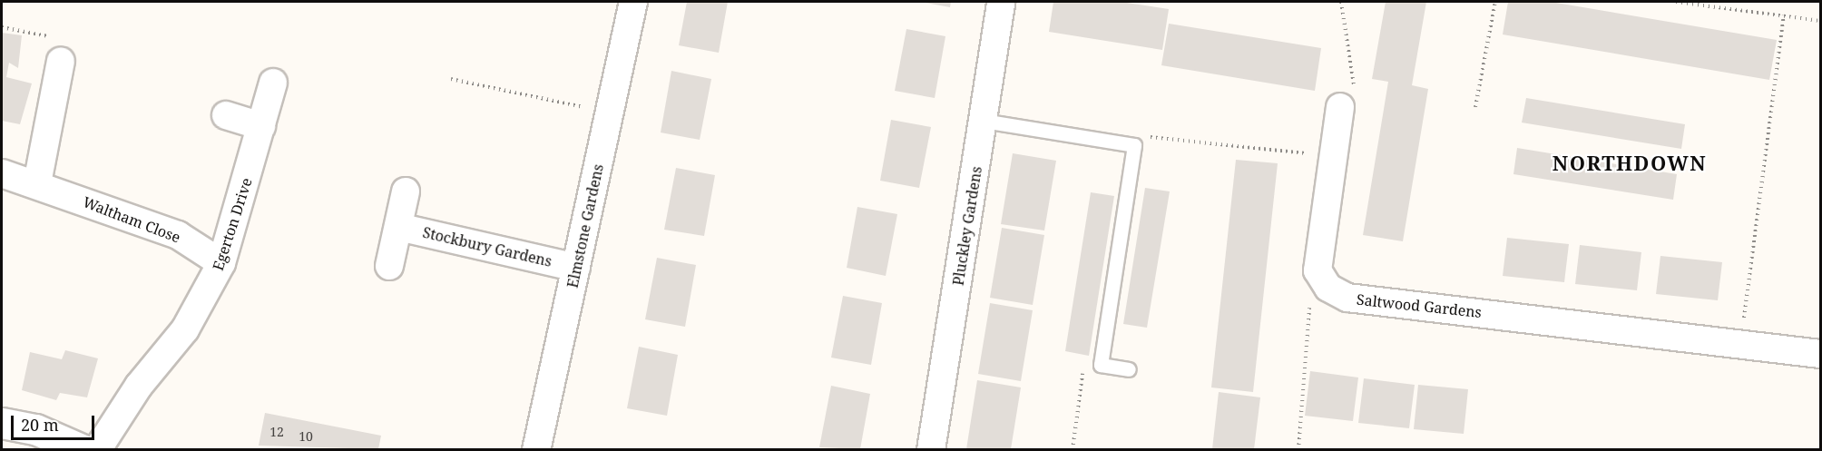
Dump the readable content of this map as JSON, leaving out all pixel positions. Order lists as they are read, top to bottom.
{
  "streets": {
    "street": [
      "Waltham Close",
      "Egerton Drive",
      "Elmstone Gardens",
      "Pluckley Gardens",
      "Stockbury Gardens",
      "Saltwood Gardens"
    ]
  },
  "crossings": [
    ["Waltham Close", "Egerton Drive"],
    ["Elmstone Gardens", "Stockbury Gardens"]
  ],
  "districts": ["NORTHDOWN"],
  "house_numbers": ["12", "10"],
  "scale_bar": "20 m"
}
